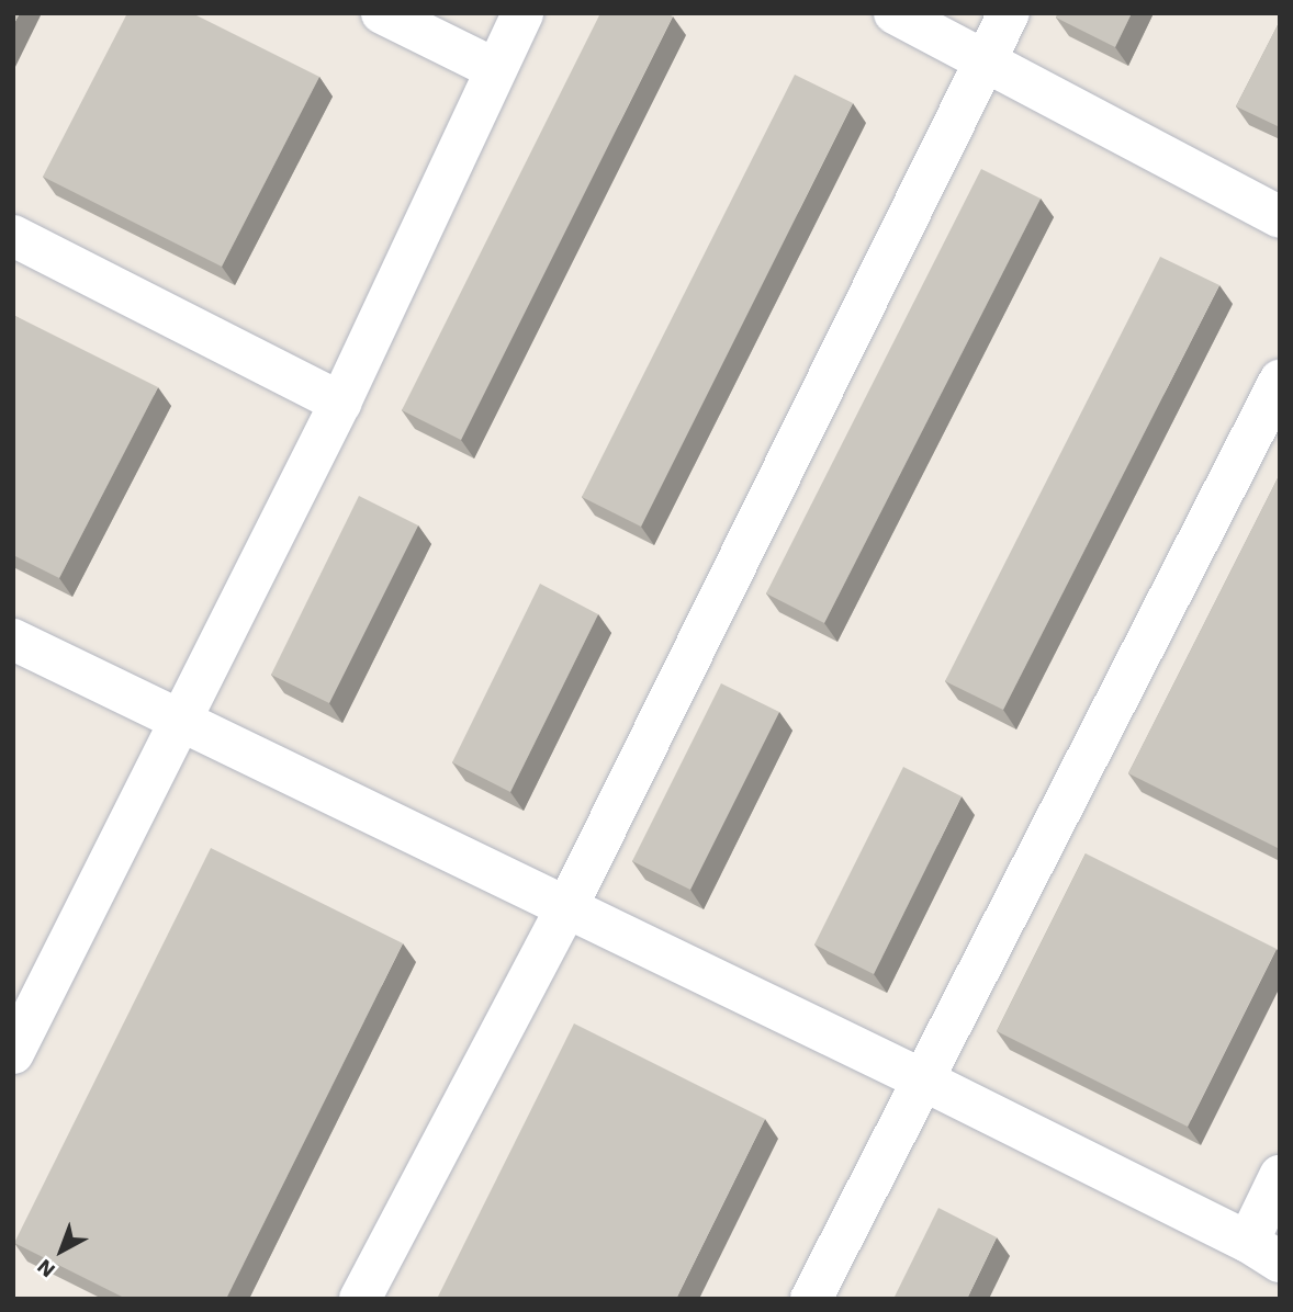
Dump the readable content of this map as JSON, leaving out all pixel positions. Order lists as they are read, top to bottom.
{
  "north": "bottom left"
}
